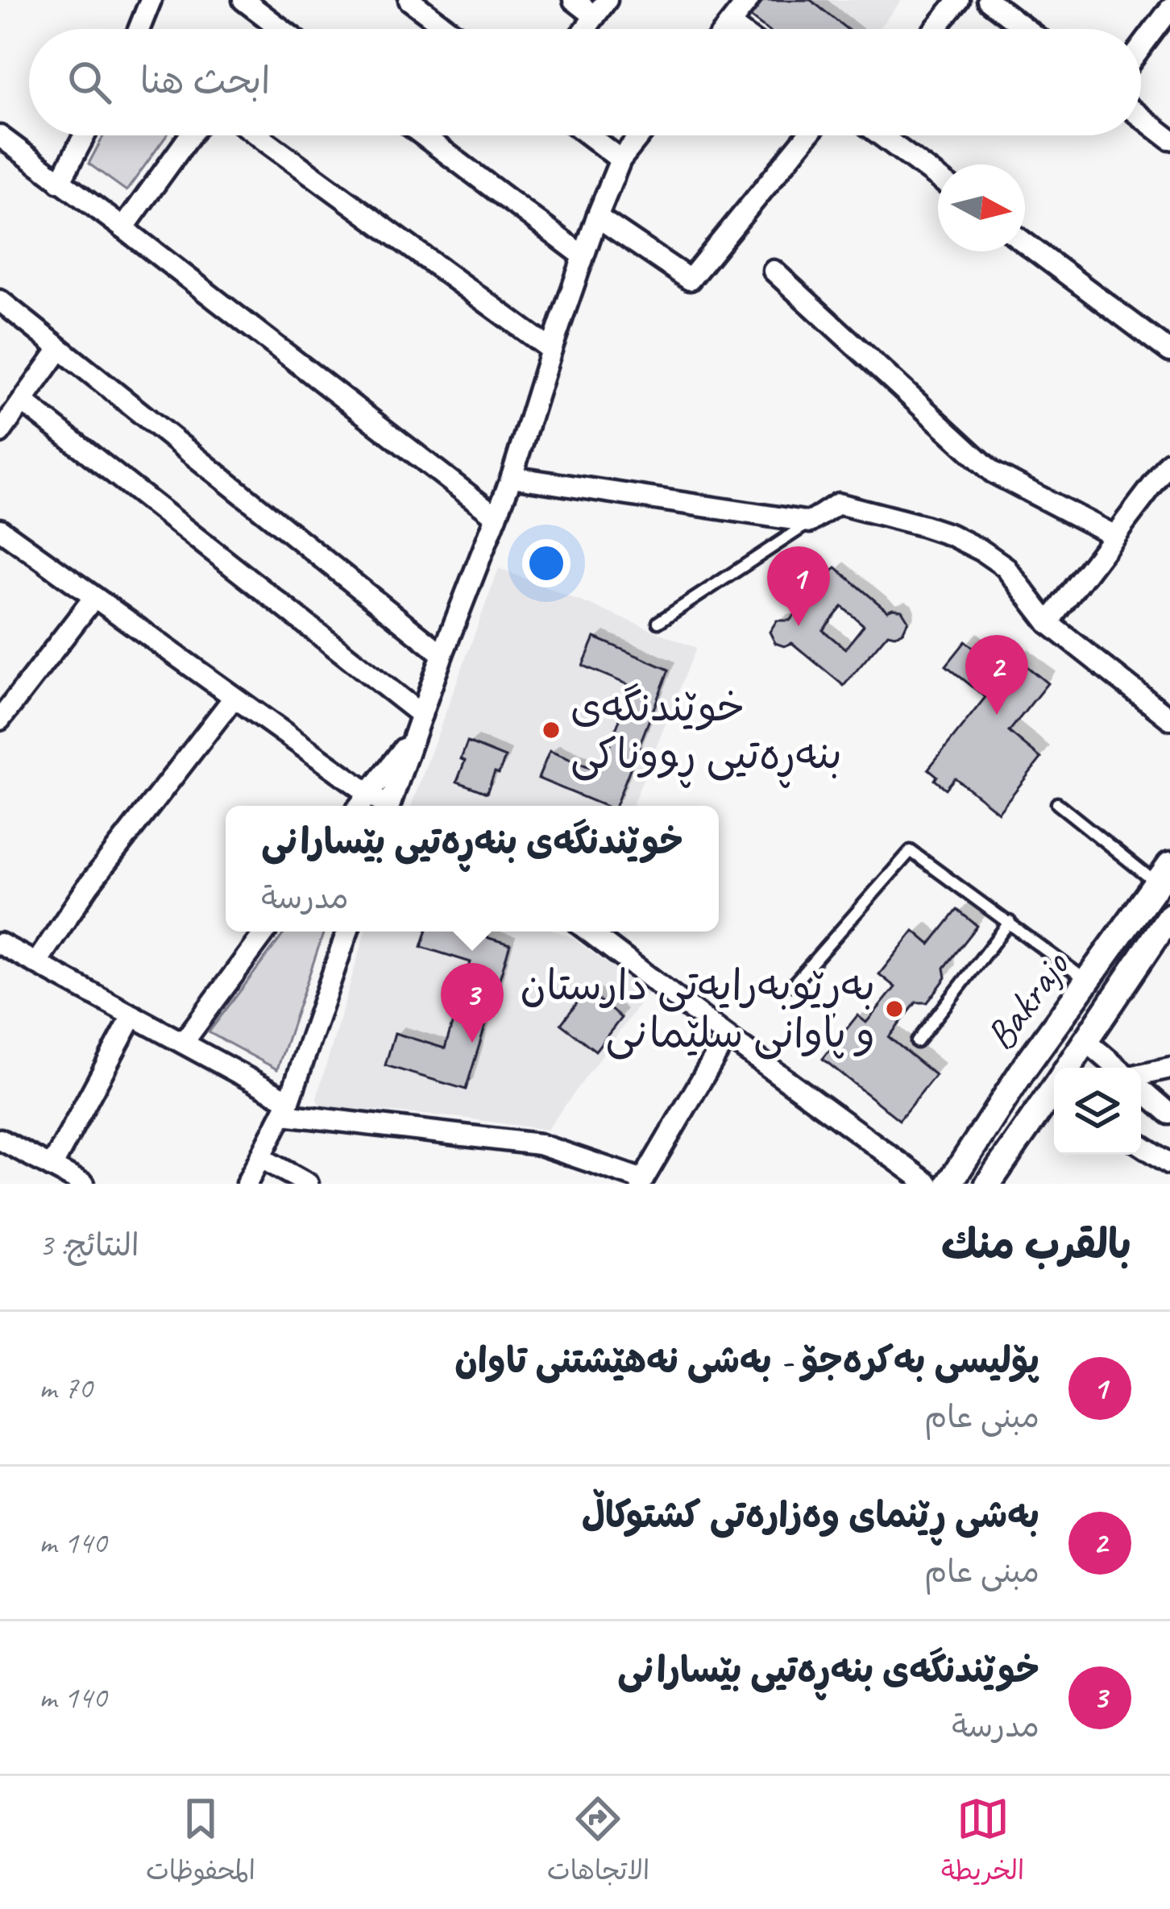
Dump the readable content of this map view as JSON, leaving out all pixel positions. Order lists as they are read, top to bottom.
{
  "streets": {
    "street": ["Bakrajo"]
  },
  "places": ["خوێندنگەی بنەڕەتیی ڕووناکی", "بەڕێوبەرایەتی دارستان و پاوانی سلێمانی"],
  "north": "right",
  "page": {
    "search": "ابحث هنا",
    "pins": ["1", "2", "3"],
    "popup": ["خوێندنگەی بنەڕەتیی بێسارانی", "مدرسة"],
    "heading": ["بالقرب منك", "النتائج: 3"],
    "list": [
      {
        "mark": "1",
        "name": "پۆلیسی بەکرەجۆ - بەشی نەهێشتنی تاوان",
        "note": "مبنى عام",
        "value": "70 m"
      },
      {
        "mark": "2",
        "name": "بەشی ڕێنمای وەزارەتی کشتوکاڵ",
        "note": "مبنى عام",
        "value": "140 m"
      },
      {
        "mark": "3",
        "name": "خوێندنگەی بنەڕەتیی بێسارانی",
        "note": "مدرسة",
        "value": "140 m"
      }
    ],
    "nav": ["الخريطة", "الاتجاهات", "المحفوظات"]
  }
}
